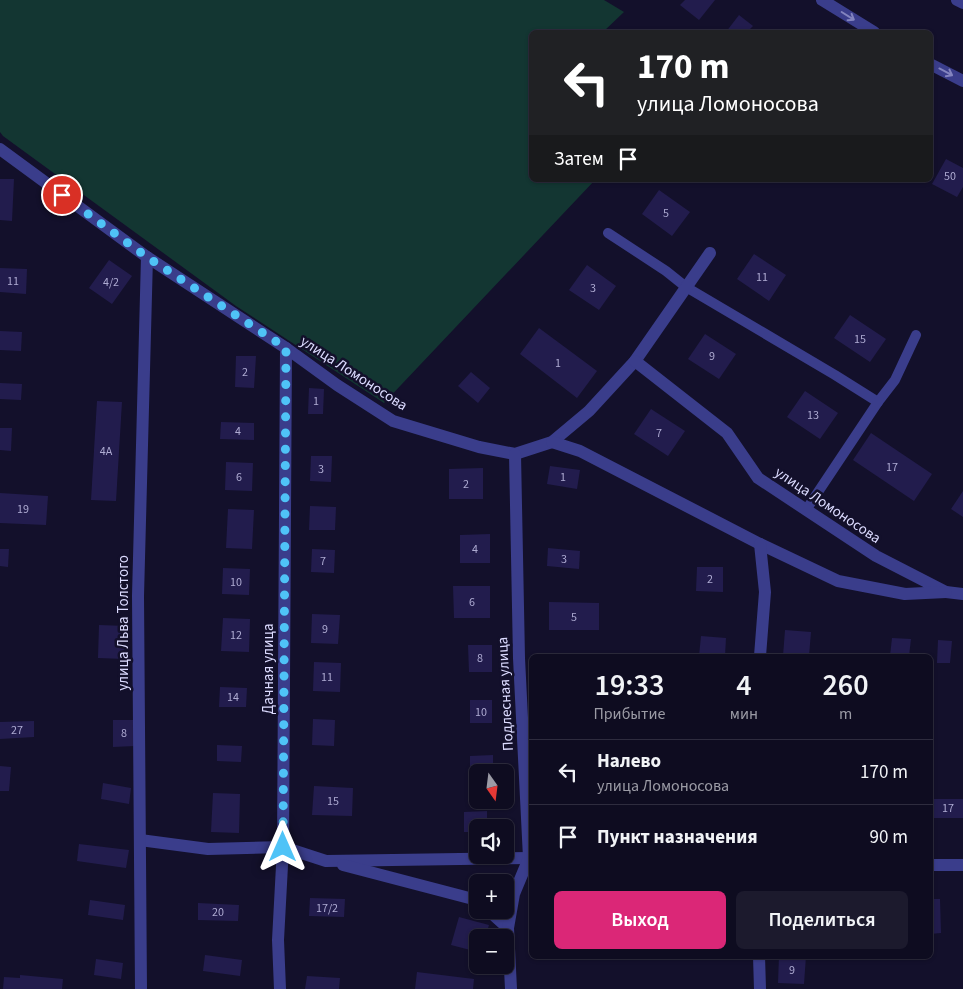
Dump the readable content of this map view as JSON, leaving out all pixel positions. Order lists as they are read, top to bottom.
{
  "streets": {
    "street": [
      "улица Ломоносова",
      "улица Льва Толстого",
      "Дачная улица",
      "Подлесная улица"
    ]
  },
  "crossings": [
    ["улица Ломоносова", "улица Льва Толстого"],
    ["улица Ломоносова", "Дачная улица"],
    ["улица Ломоносова", "Подлесная улица"]
  ],
  "house_numbers": [
    "50",
    "5",
    "11",
    "11",
    "4/2",
    "3",
    "15",
    "9",
    "1",
    "2",
    "1",
    "13",
    "4",
    "7",
    "4А",
    "17",
    "3",
    "6",
    "1",
    "2",
    "19",
    "4",
    "3",
    "7",
    "2",
    "10",
    "6",
    "5",
    "9",
    "12",
    "8",
    "11",
    "14",
    "10",
    "27",
    "8",
    "15",
    "17",
    "17/2",
    "20",
    "9"
  ],
  "north": "bottom",
  "page": {
    "turn": ["170 m", "улица Ломоносова"],
    "then": "Затем",
    "eta": [
      "19:33",
      "Прибытие",
      "4",
      "мин",
      "260",
      "m"
    ],
    "list": [
      {
        "name": "Налево",
        "note": "улица Ломоносова",
        "value": "170 m"
      },
      {
        "name": "Пункт назначения",
        "value": "90 m"
      }
    ],
    "map_buttons": ["+", "−"],
    "buttons": ["Выход", "Поделиться"]
  }
}
